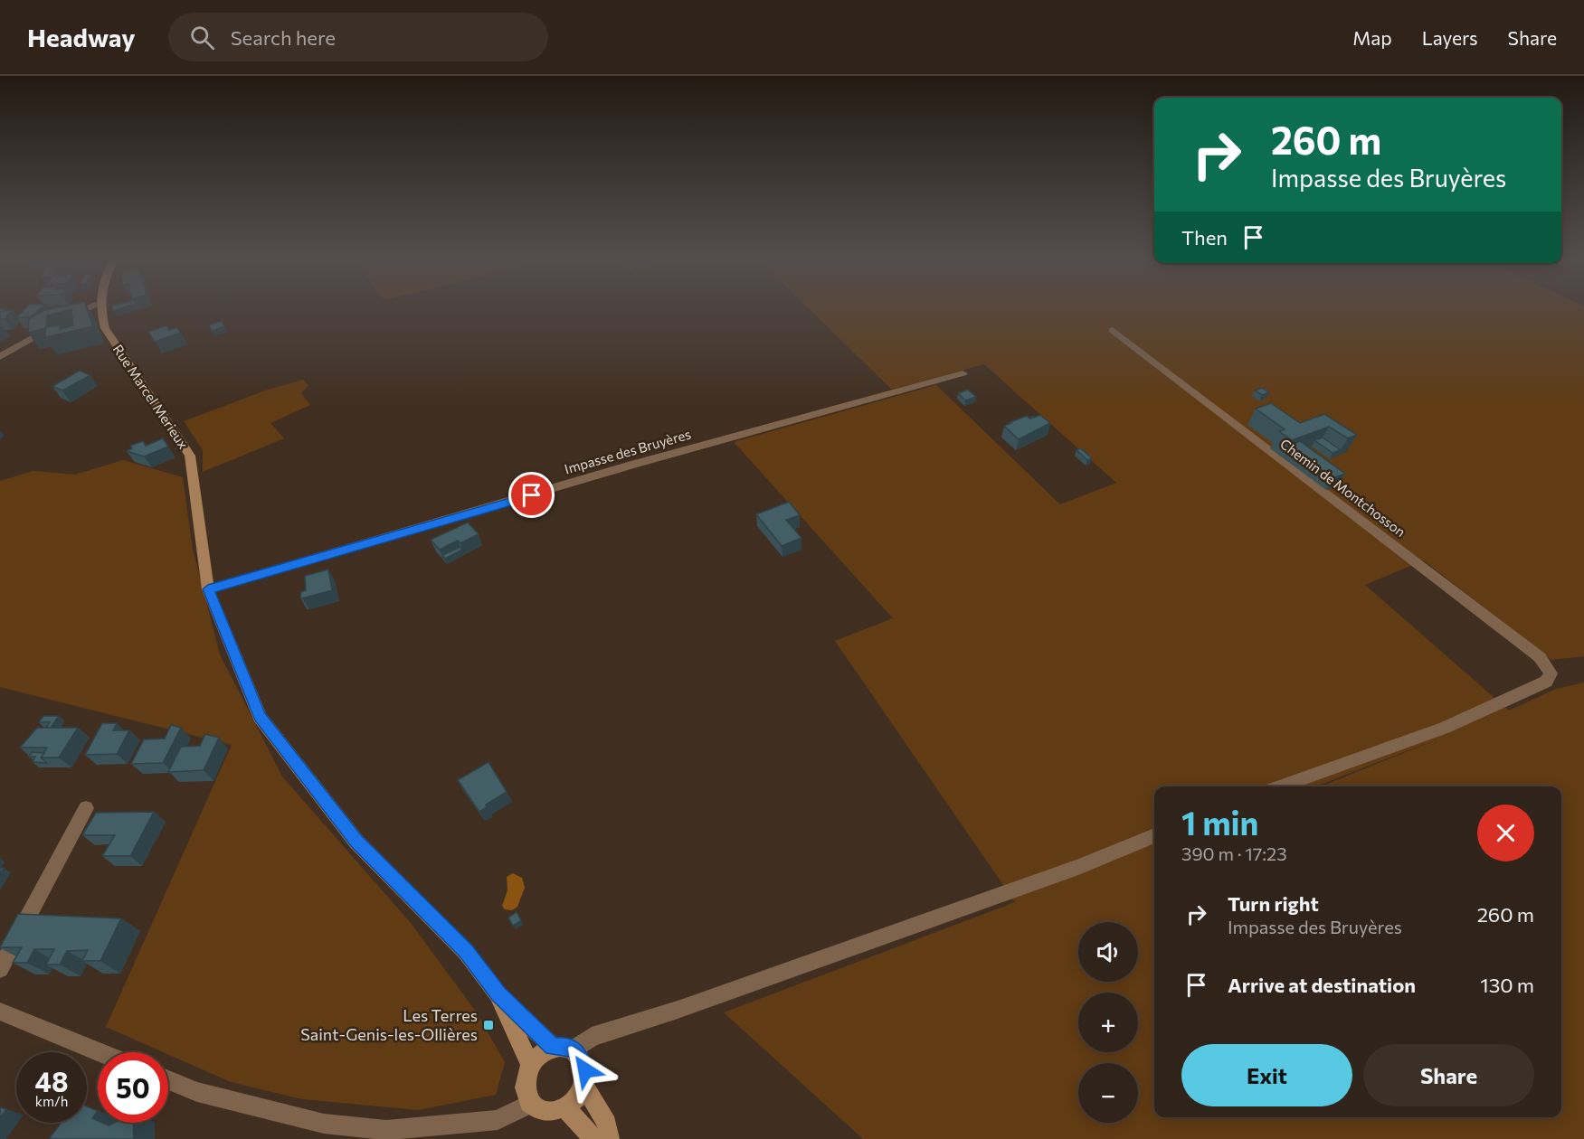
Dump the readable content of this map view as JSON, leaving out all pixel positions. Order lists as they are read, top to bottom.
{
  "streets": {
    "main road": ["Rue Marcel Merieux"],
    "street": ["Impasse des Bruyères", "Chemin de Montchosson"]
  },
  "crossings": [
    ["Rue Marcel Merieux", "Impasse des Bruyères"]
  ],
  "places": {
    "transit": ["Les Terres Saint-Genis-les-Ollières"]
  },
  "page": {
    "header": "Headway",
    "search": "Search here",
    "nav": ["Map", "Layers", "Share"],
    "turn": ["260 m", "Impasse des Bruyères"],
    "then": "Then",
    "heading": ["1 min", "390 m · 17:23"],
    "list": [
      {
        "name": "Turn right",
        "note": "Impasse des Bruyères",
        "value": "260 m"
      },
      {
        "name": "Arrive at destination",
        "value": "130 m"
      }
    ],
    "map_buttons": ["+", "−"],
    "buttons": ["Exit", "Share"],
    "speed": "48 km/h",
    "limit": "50"
  }
}
